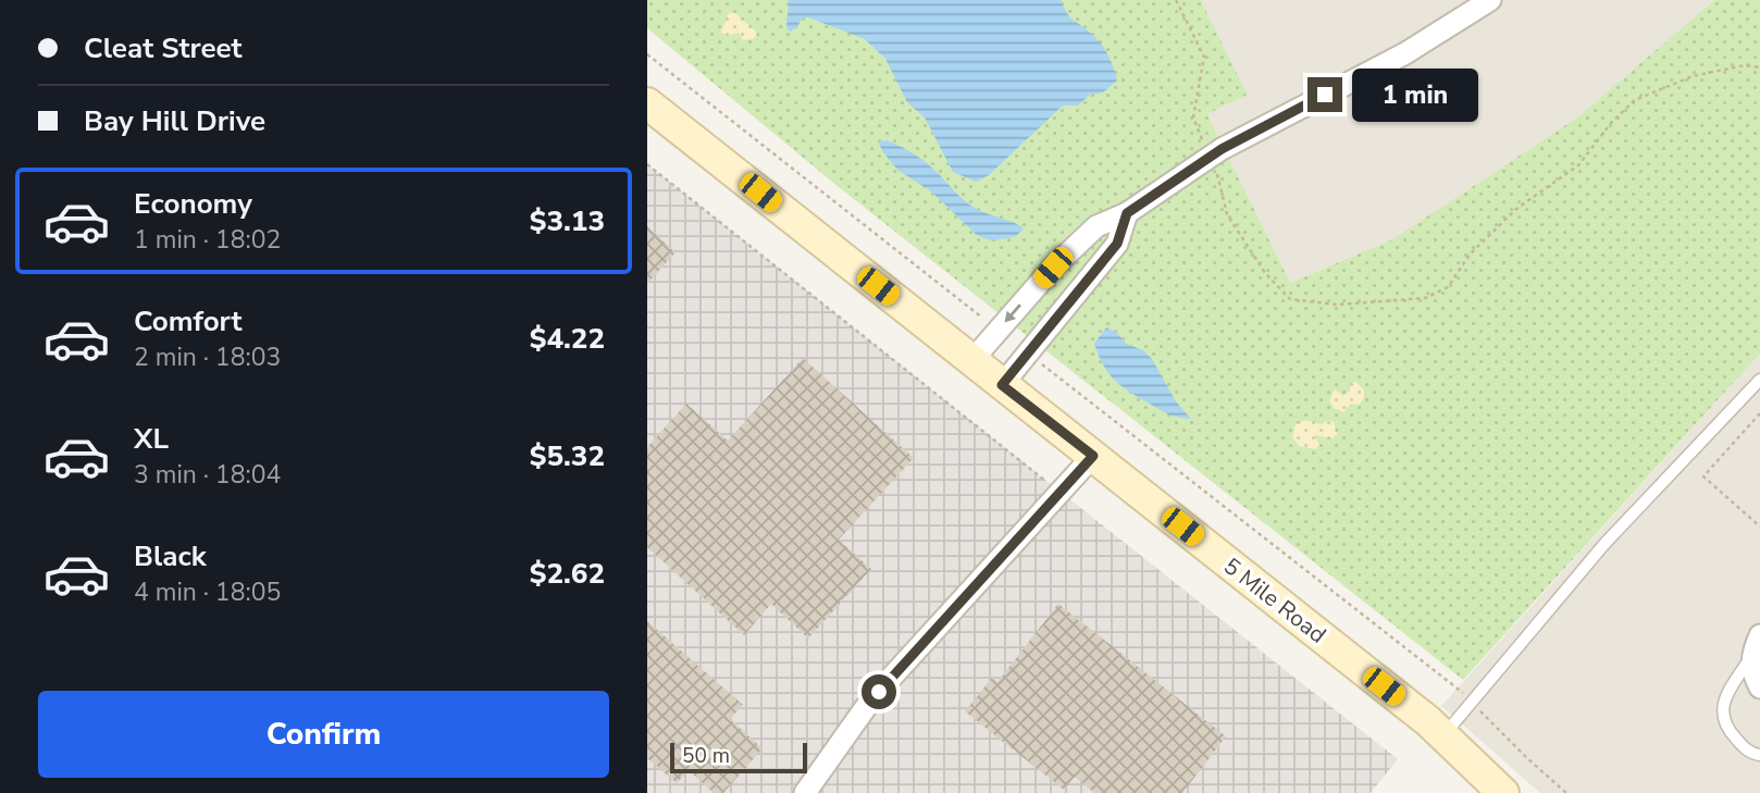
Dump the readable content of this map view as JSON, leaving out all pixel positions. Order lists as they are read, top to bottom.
{
  "streets": {
    "street": ["5 Mile Road"]
  },
  "scale_bar": "50 m",
  "page": {
    "banner": ["Cleat Street", "Bay Hill Drive"],
    "bubble": "1 min",
    "list": [
      {
        "name": "Economy",
        "note": "1 min · 18:02",
        "value": "$3.13"
      },
      {
        "name": "Comfort",
        "note": "2 min · 18:03",
        "value": "$4.22"
      },
      {
        "name": "XL",
        "note": "3 min · 18:04",
        "value": "$5.32"
      },
      {
        "name": "Black",
        "note": "4 min · 18:05",
        "value": "$2.62"
      }
    ],
    "buttons": "Confirm",
    "scale": "50 m"
  }
}
